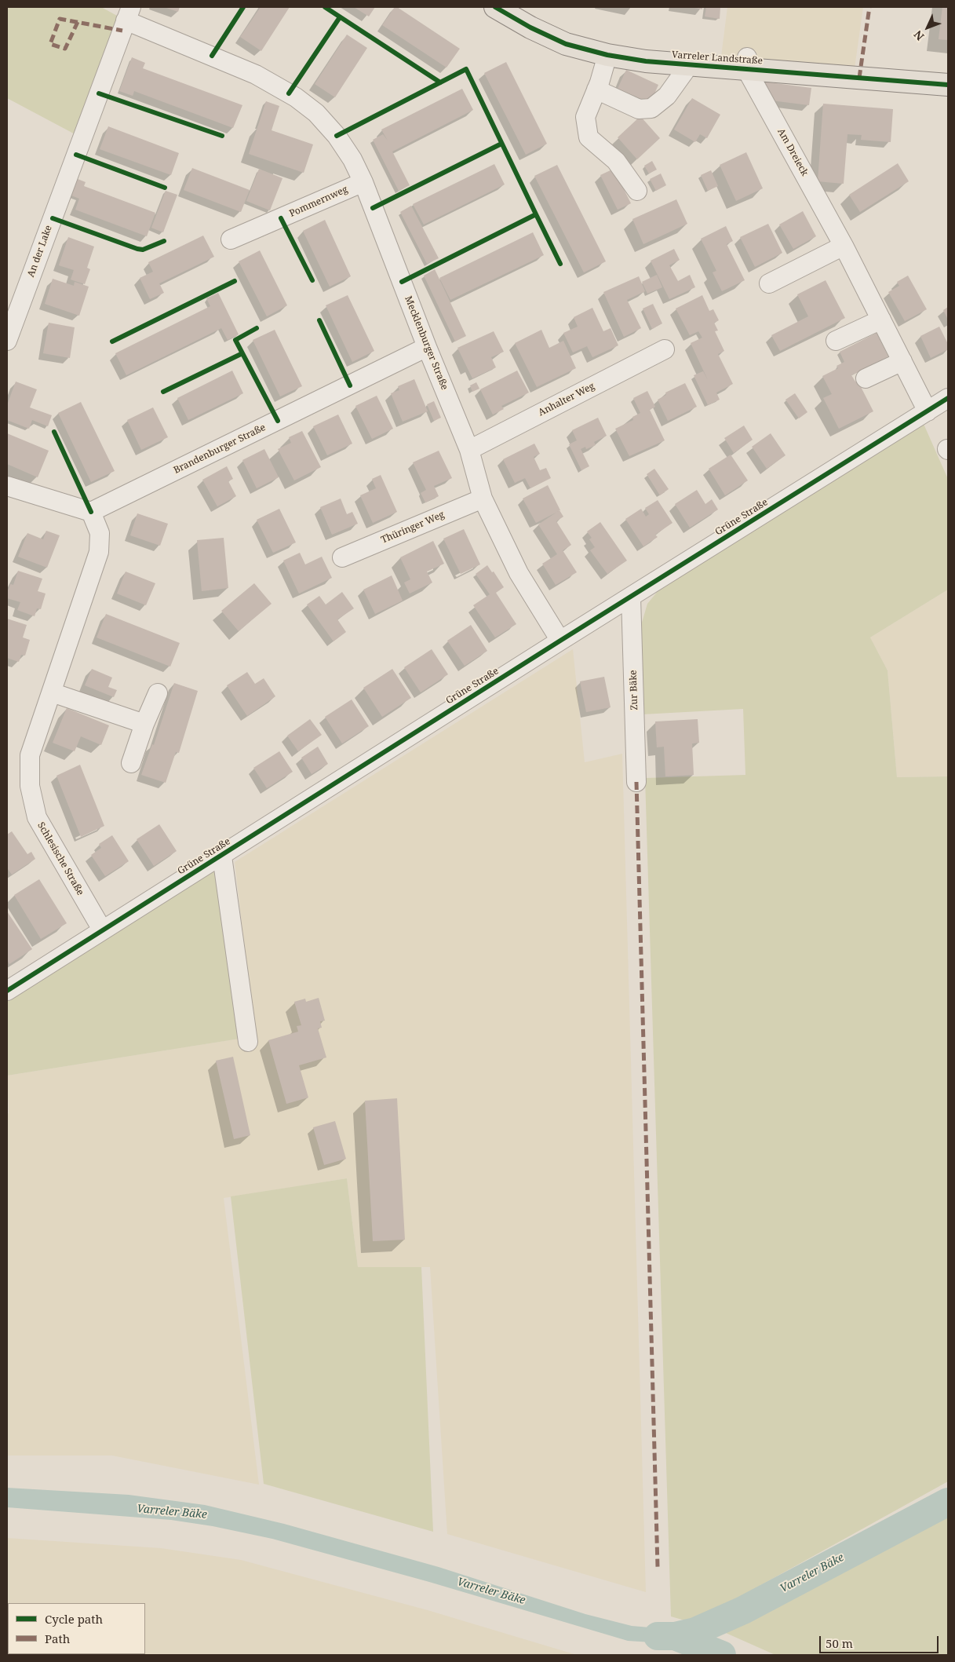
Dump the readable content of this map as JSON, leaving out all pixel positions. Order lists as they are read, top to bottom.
{
  "streets": {
    "main road": ["Varreler Landstraße"],
    "street": [
      "Am Dreieck",
      "Pommernweg",
      "An der Lake",
      "Mecklenburger Straße",
      "Anhalter Weg",
      "Brandenburger Straße",
      "Grüne Straße",
      "Thüringer Weg",
      "Zur Bäke",
      "Schlesische Straße"
    ]
  },
  "crossings": [
    ["Varreler Landstraße", "Am Dreieck"],
    ["Am Dreieck", "Grüne Straße"],
    ["Pommernweg", "Mecklenburger Straße"],
    ["An der Lake", "Mecklenburger Straße"],
    ["Mecklenburger Straße", "Anhalter Weg"],
    ["Mecklenburger Straße", "Brandenburger Straße"],
    ["Mecklenburger Straße", "Grüne Straße"],
    ["Mecklenburger Straße", "Thüringer Weg"],
    ["Brandenburger Straße", "Schlesische Straße"],
    ["Grüne Straße", "Zur Bäke"],
    ["Grüne Straße", "Schlesische Straße"]
  ],
  "water": ["Varreler Bäke"],
  "legend": ["Cycle path", "Path"],
  "scale_bar": "50 m",
  "north": "bottom left"
}
